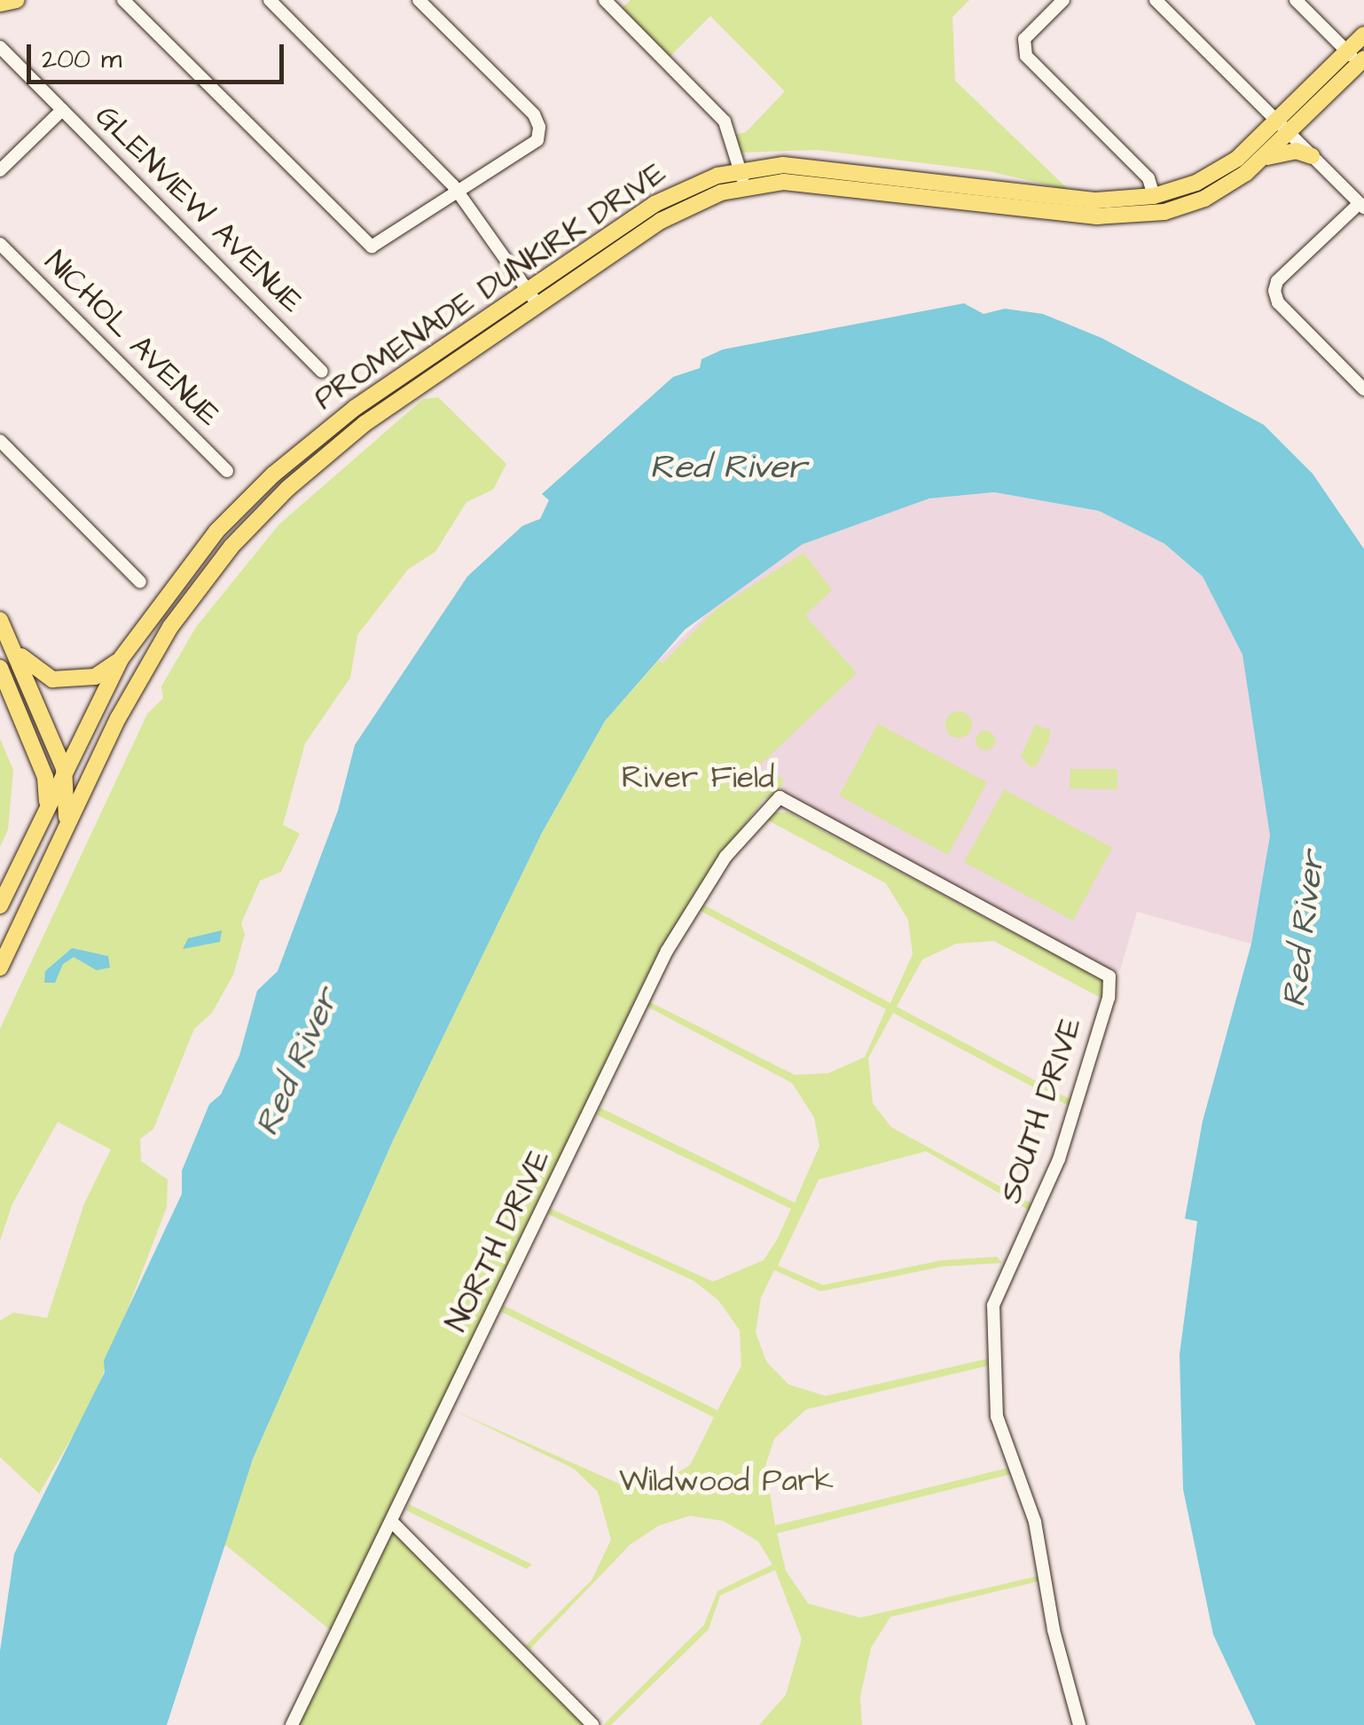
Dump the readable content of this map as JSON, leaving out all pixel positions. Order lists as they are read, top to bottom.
{
  "streets": {
    "main road": ["PROMENADE DUNKIRK DRIVE"],
    "street": [
      "GLENVIEW AVENUE",
      "NICHOL AVENUE",
      "SOUTH DRIVE",
      "NORTH DRIVE"
    ]
  },
  "crossings": [
    ["SOUTH DRIVE", "NORTH DRIVE"]
  ],
  "water": ["Red River"],
  "parks": ["River Field", "Wildwood Park"],
  "scale_bar": "200 m"
}
